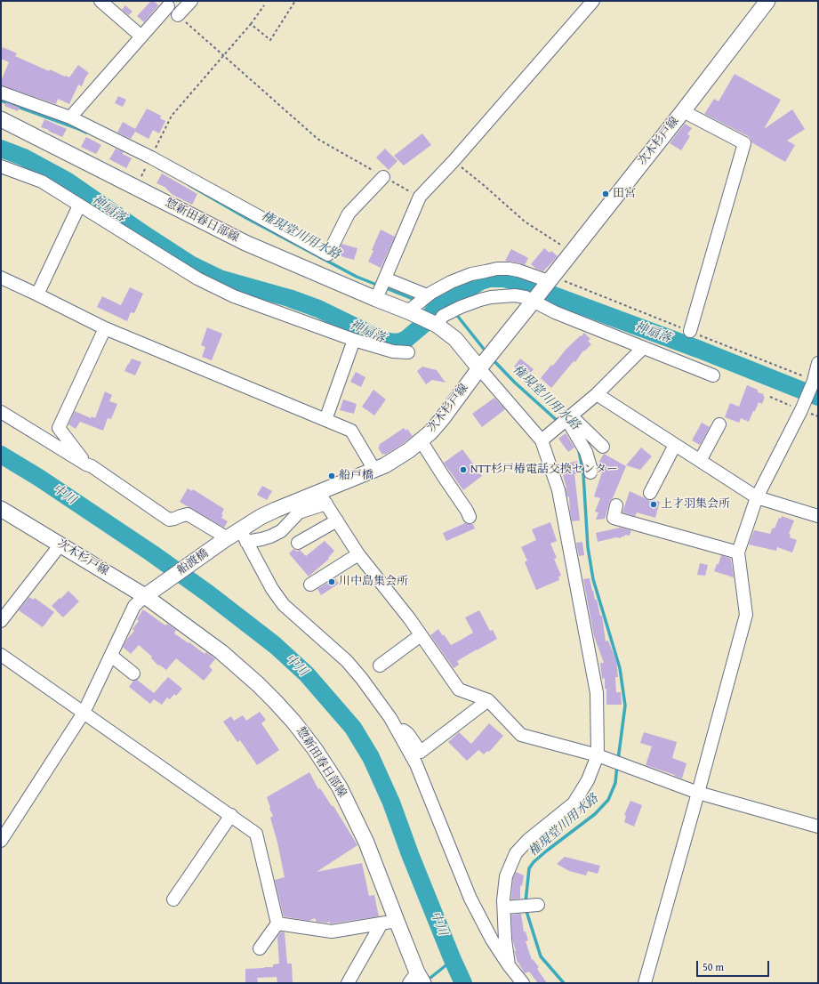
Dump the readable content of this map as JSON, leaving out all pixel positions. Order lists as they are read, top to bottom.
{
  "streets": {
    "main road": ["次木杉戸線", "惣新田春日部線", "船渡橋"]
  },
  "crossings": [
    ["次木杉戸線", "惣新田春日部線"],
    ["次木杉戸線", "船渡橋"],
    ["惣新田春日部線", "船渡橋"]
  ],
  "water": ["神扇落", "権現堂川用水路", "中川"],
  "places": [
    "田宮",
    "NTT杉戸椿電話交換センター",
    "船戸橋",
    "上才羽集会所",
    "川中島集会所"
  ],
  "scale_bar": "50 m"
}
